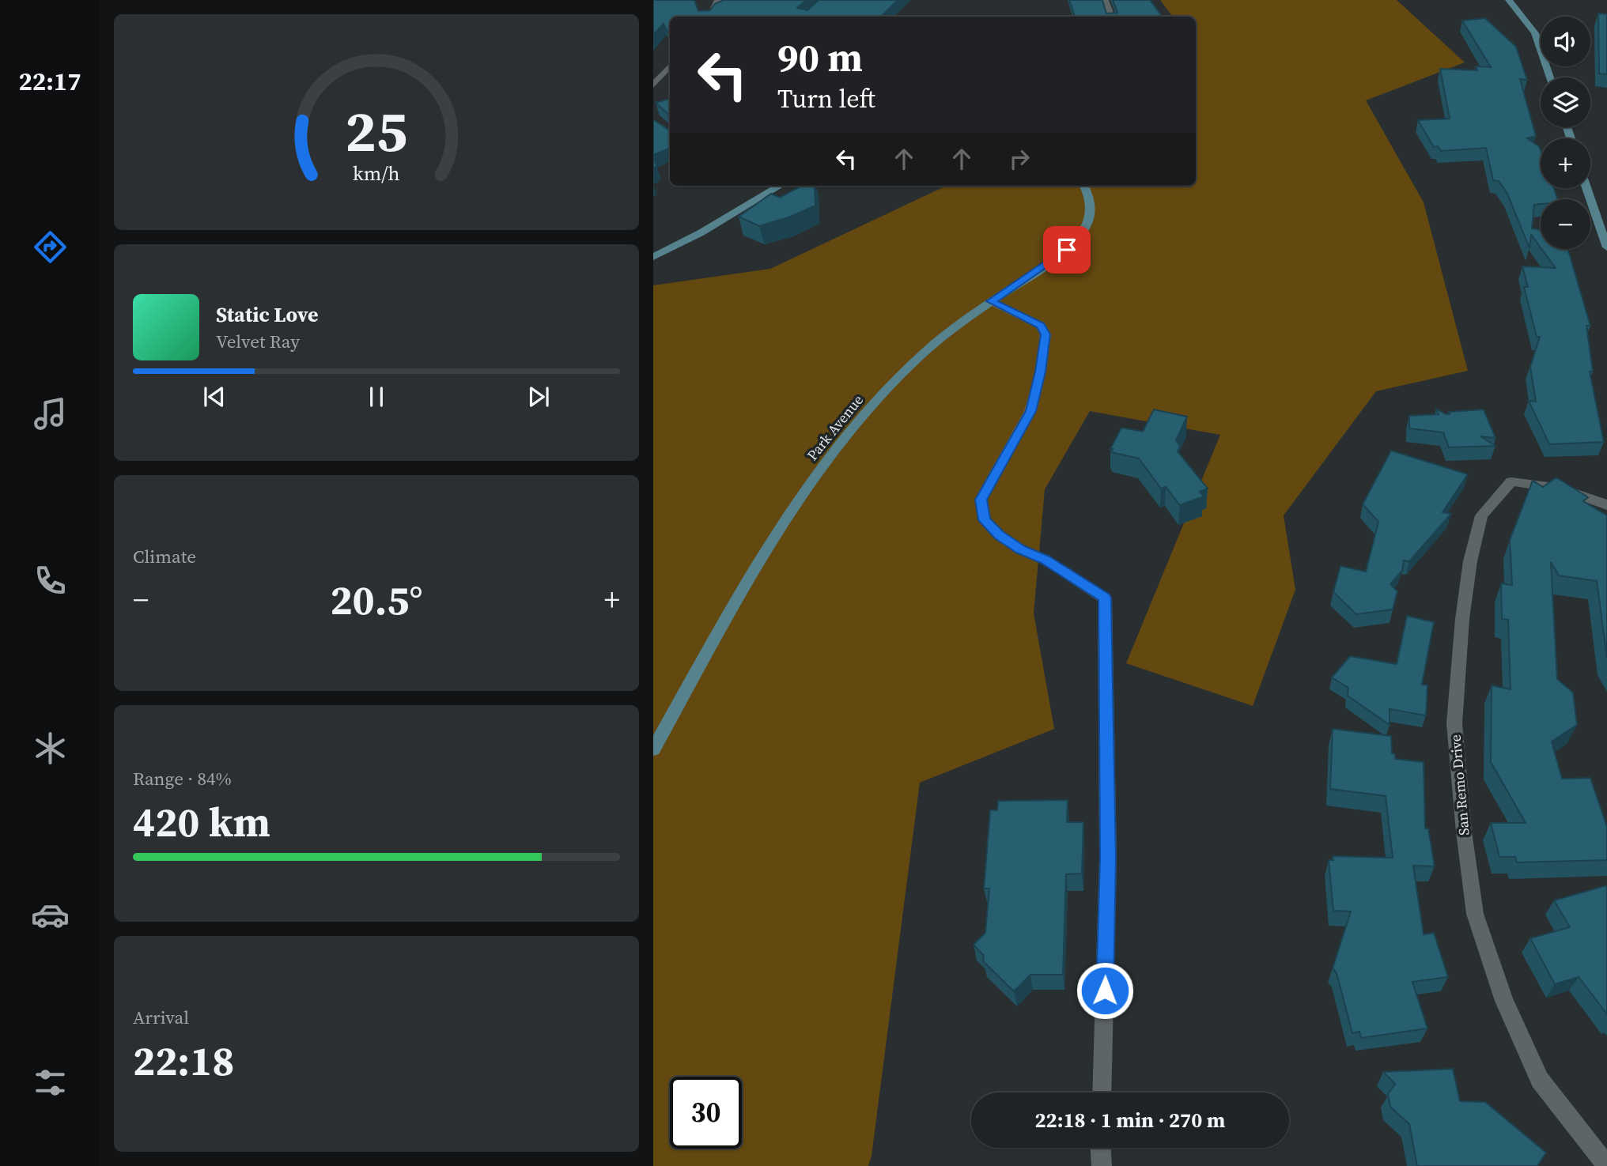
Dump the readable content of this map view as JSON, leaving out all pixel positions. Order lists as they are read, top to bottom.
{
  "streets": {
    "main road": ["Park Avenue"],
    "street": ["San Remo Drive"]
  },
  "page": {
    "tabs": "22:17",
    "map_buttons": ["+", "−"],
    "turn": ["90 m", "Turn left"],
    "song": ["Static Love", "Velvet Ray"],
    "tile": [
      "Climate",
      ["Range · 84%", "420 km"],
      ["Arrival", "22:18"]
    ],
    "heat": ["−", "20.5°", "+"],
    "limit": "30",
    "trip": "22:18 · 1 min · 270 m",
    "gauge": ["25", "km/h"]
  }
}
